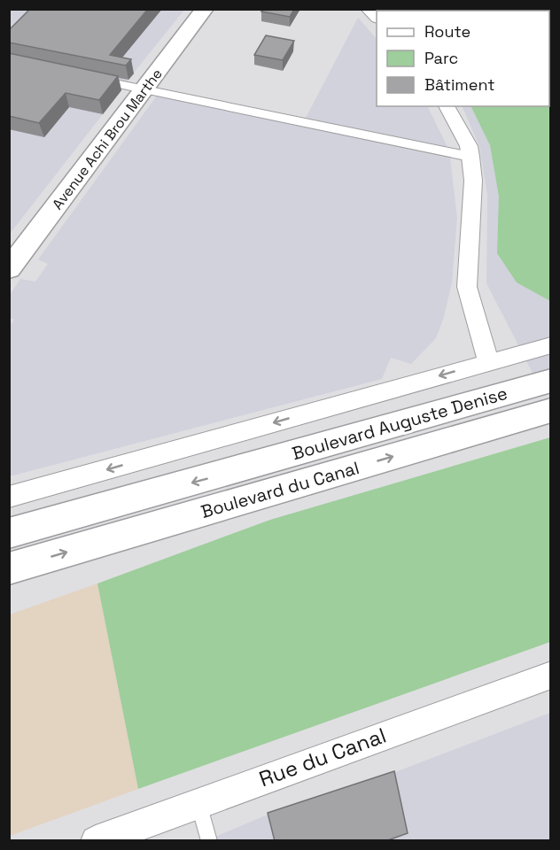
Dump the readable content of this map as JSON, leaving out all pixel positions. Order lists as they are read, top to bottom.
{
  "streets": {
    "main road": ["Avenue Achi Brou Marthe", "Boulevard Auguste Denise", "Boulevard du Canal"],
    "street": ["Rue du Canal"]
  },
  "crossings": [
    ["Boulevard Auguste Denise", "Boulevard du Canal"]
  ],
  "legend": ["Route", "Parc", "Bâtiment"]
}
